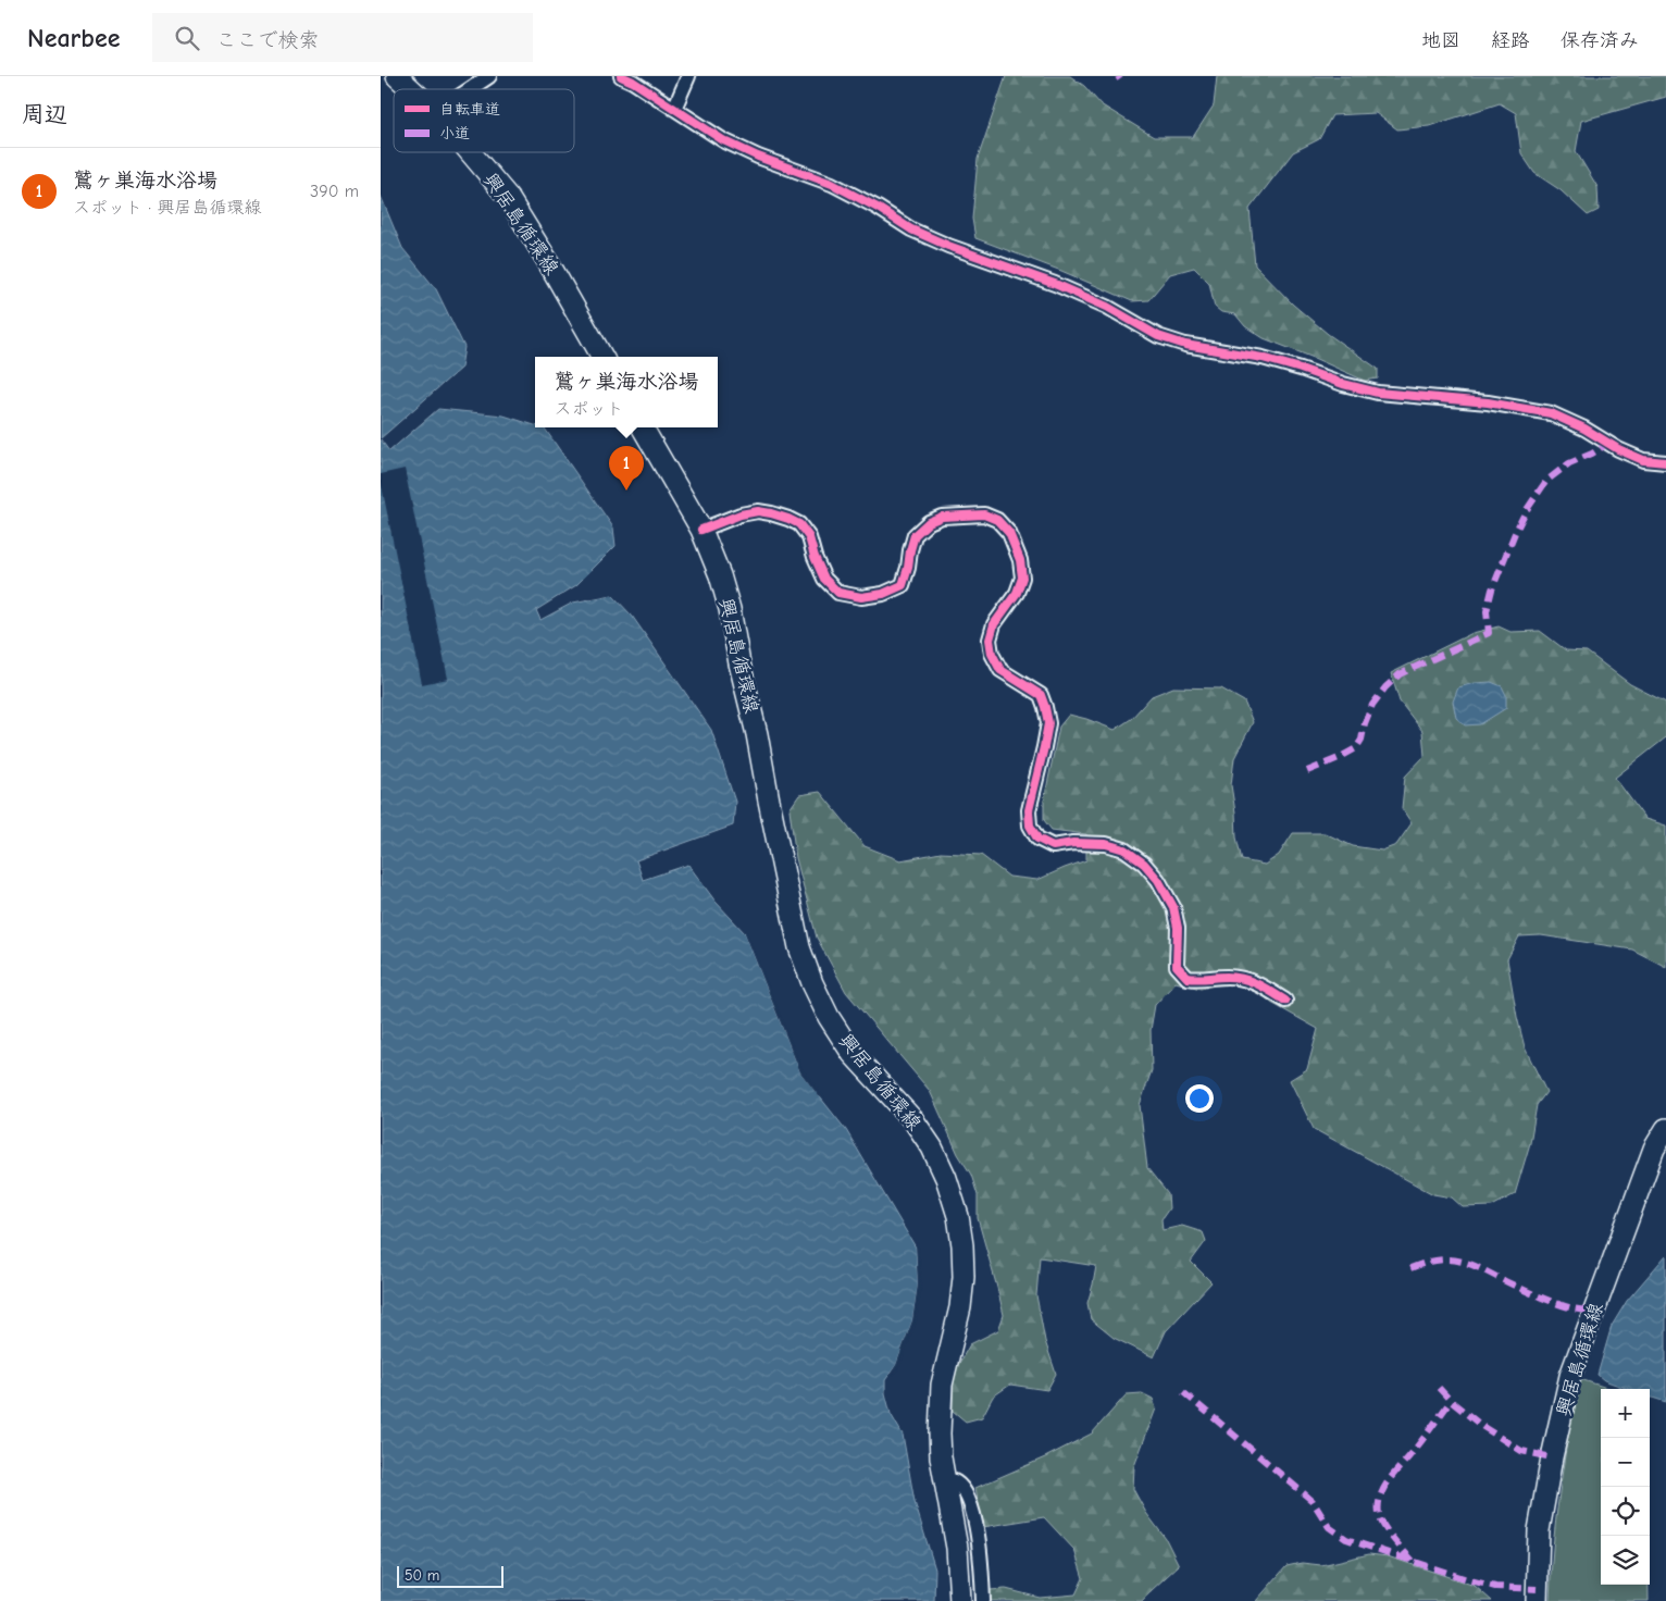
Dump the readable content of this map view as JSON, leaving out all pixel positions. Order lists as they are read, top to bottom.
{
  "streets": {
    "main road": ["興居島循環線"]
  },
  "legend": ["自転車道", "小道"],
  "scale_bar": "50 m",
  "page": {
    "header": "Nearbee",
    "search": "ここで検索",
    "nav": ["地図", "経路", "保存済み"],
    "heading": "周辺",
    "list": [
      {
        "mark": "1",
        "name": "鷲ヶ巣海水浴場",
        "note": "スポット · 興居島循環線",
        "value": "390 m"
      }
    ],
    "popup": ["鷲ヶ巣海水浴場", "スポット"],
    "pins": "1",
    "map_buttons": ["+", "−"],
    "scale": "50 m"
  }
}
